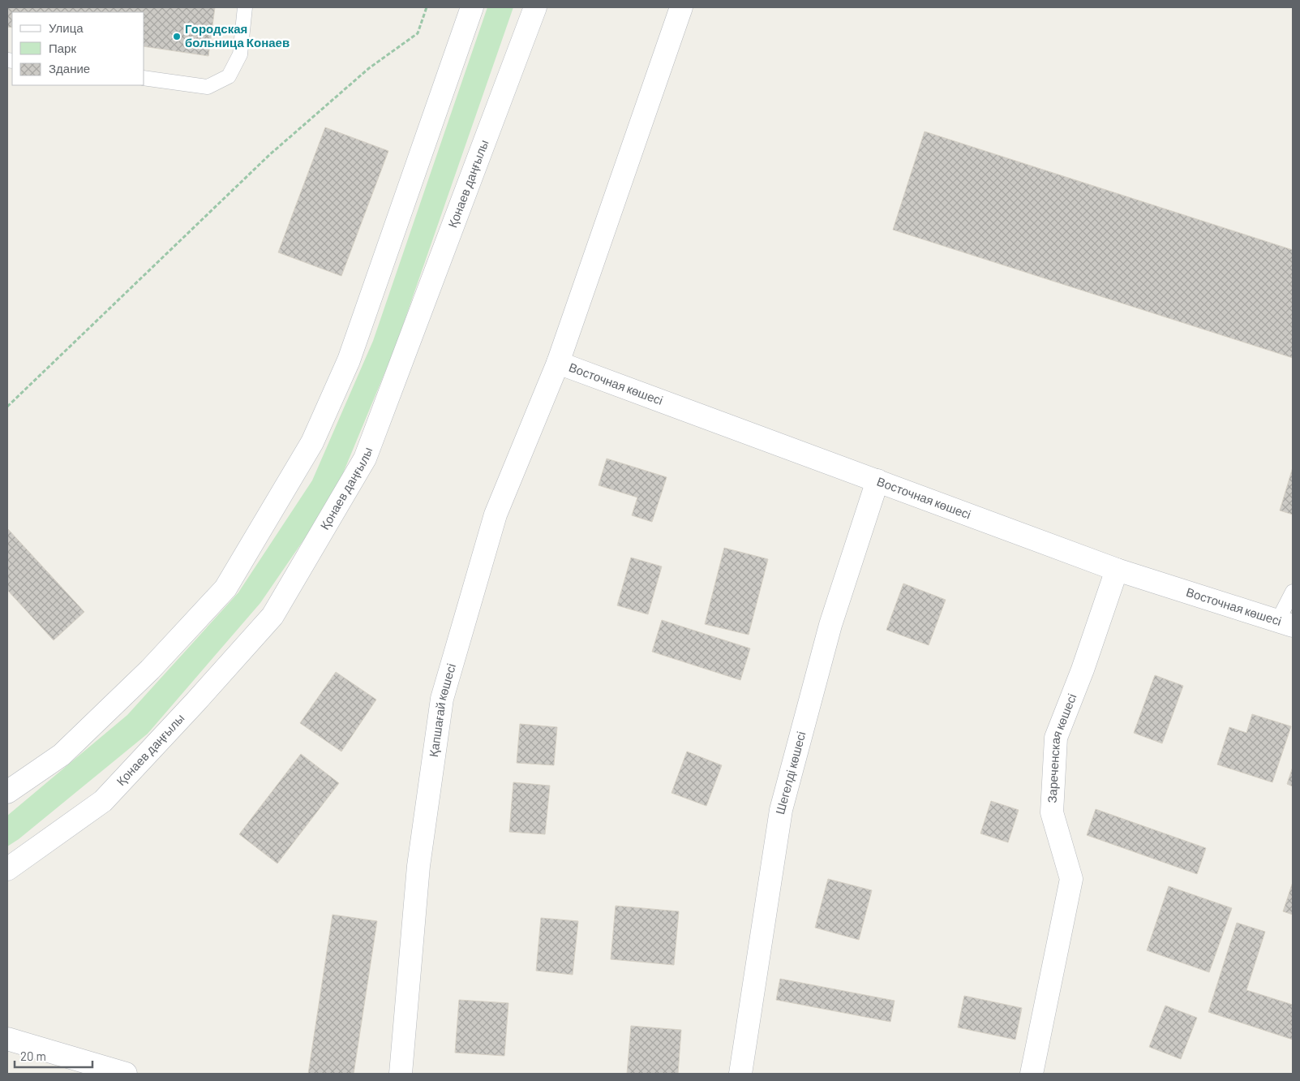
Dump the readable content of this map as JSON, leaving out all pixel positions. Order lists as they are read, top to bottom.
{
  "streets": {
    "street": [
      "Қонаев даңғылы",
      "Восточная көшесі",
      "Қапшағай көшесі",
      "Зареченская көшесі",
      "Шегелді көшесі"
    ]
  },
  "crossings": [
    ["Восточная көшесі", "Қапшағай көшесі"],
    ["Восточная көшесі", "Зареченская көшесі"],
    ["Восточная көшесі", "Шегелді көшесі"]
  ],
  "places": ["Городская больница Конаев"],
  "legend": ["Улица", "Парк", "Здание"],
  "scale_bar": "20 m"
}
